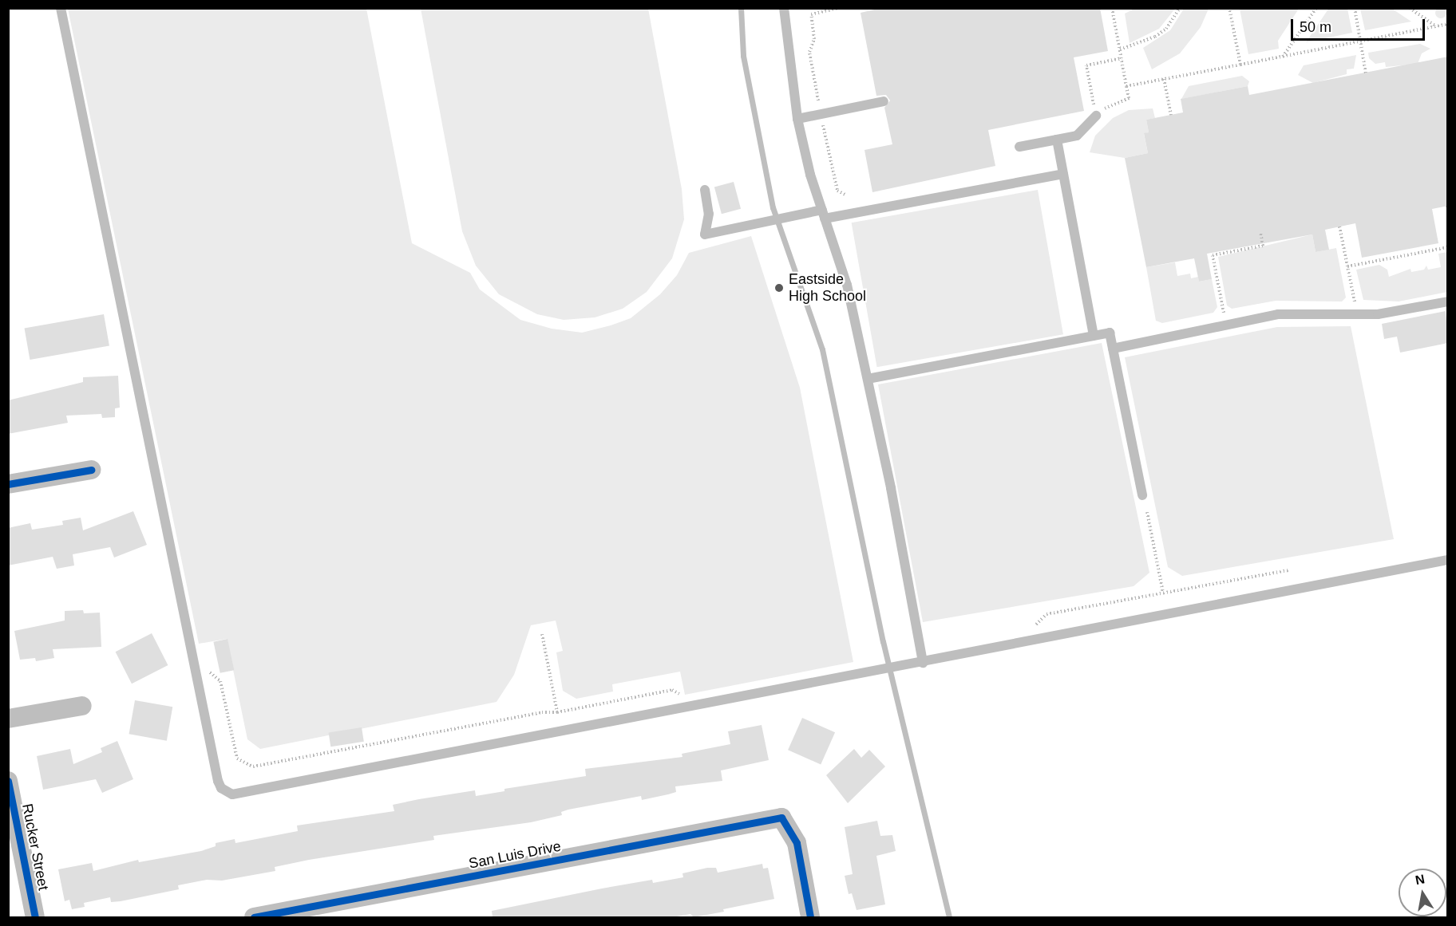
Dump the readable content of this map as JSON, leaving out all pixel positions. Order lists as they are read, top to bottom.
{
  "streets": {
    "street": ["Rucker Street", "San Luis Drive"]
  },
  "places": ["Eastside High School"],
  "scale_bar": "50 m",
  "north": "top"
}
